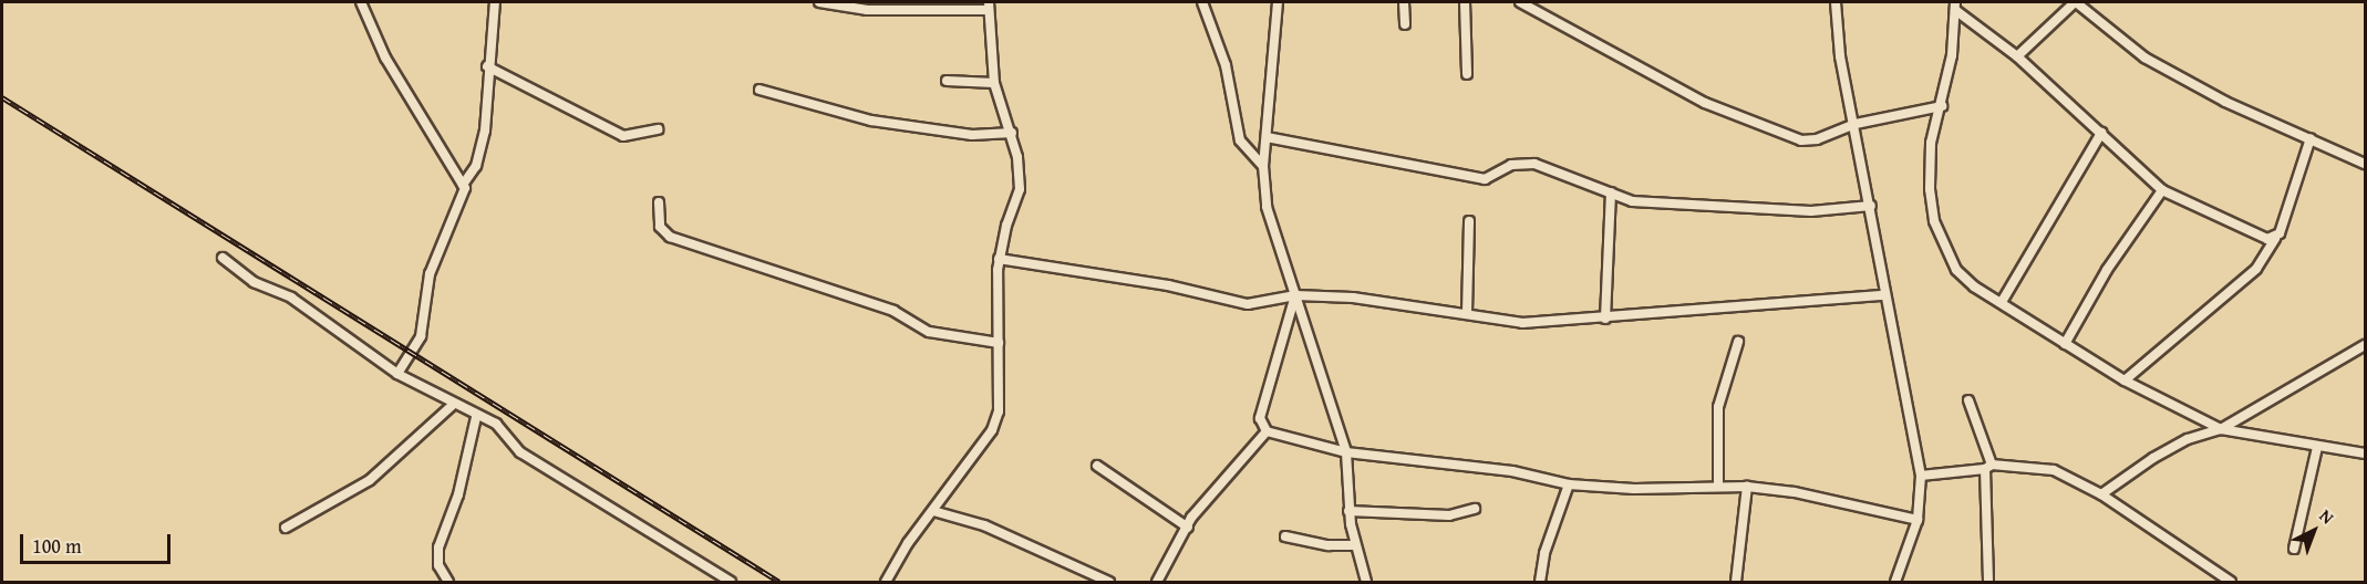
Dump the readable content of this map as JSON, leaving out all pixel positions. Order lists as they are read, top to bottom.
{
  "scale_bar": "100 m",
  "north": "top right"
}
